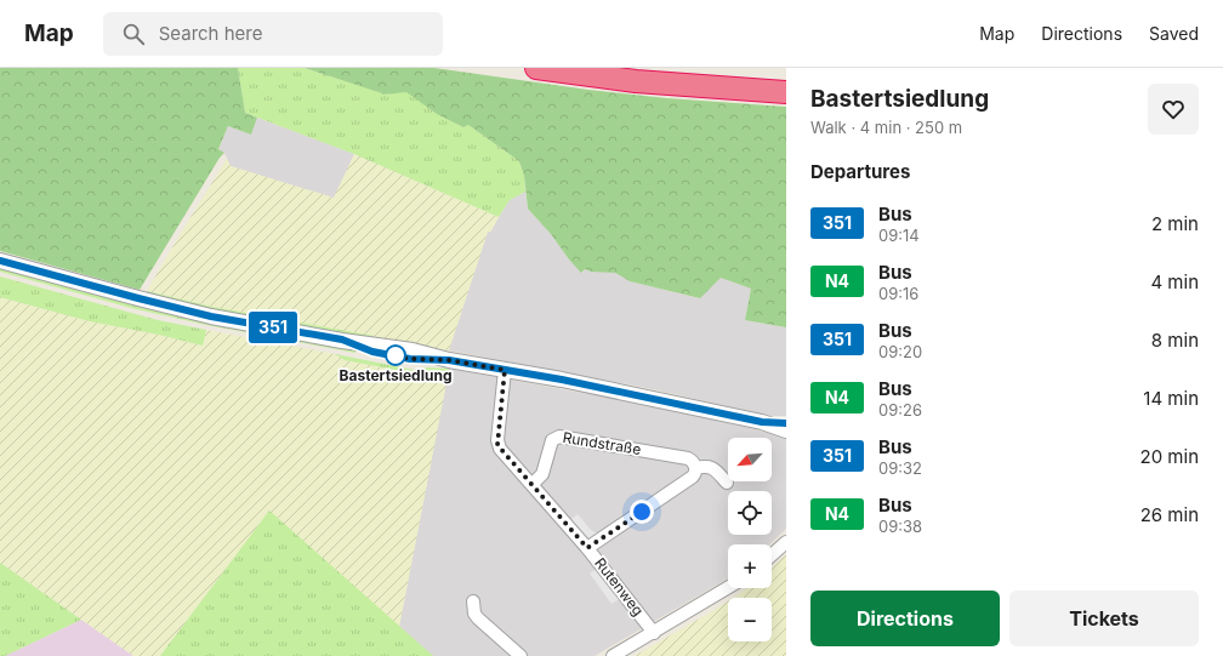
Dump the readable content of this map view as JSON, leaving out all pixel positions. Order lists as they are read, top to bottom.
{
  "streets": {
    "street": ["Rundstraße", "Rutenweg"]
  },
  "crossings": [
    ["Rundstraße", "Rutenweg"]
  ],
  "places": ["Bastertsiedlung"],
  "lines": ["bus line 351"],
  "north": "bottom left",
  "page": {
    "header": "Map",
    "search": "Search here",
    "nav": ["Map", "Directions", "Saved"],
    "on_map": "351",
    "heading": [
      ["Bastertsiedlung", "Walk · 4 min · 250 m"],
      "Departures"
    ],
    "list": [
      {
        "mark": "351",
        "name": "Bus",
        "note": "09:14",
        "value": "2 min"
      },
      {
        "mark": "N4",
        "name": "Bus",
        "note": "09:16",
        "value": "4 min"
      },
      {
        "mark": "351",
        "name": "Bus",
        "note": "09:20",
        "value": "8 min"
      },
      {
        "mark": "N4",
        "name": "Bus",
        "note": "09:26",
        "value": "14 min"
      },
      {
        "mark": "351",
        "name": "Bus",
        "note": "09:32",
        "value": "20 min"
      },
      {
        "mark": "N4",
        "name": "Bus",
        "note": "09:38",
        "value": "26 min"
      }
    ],
    "map_buttons": ["+", "−"],
    "buttons": ["Directions", "Tickets"]
  }
}
